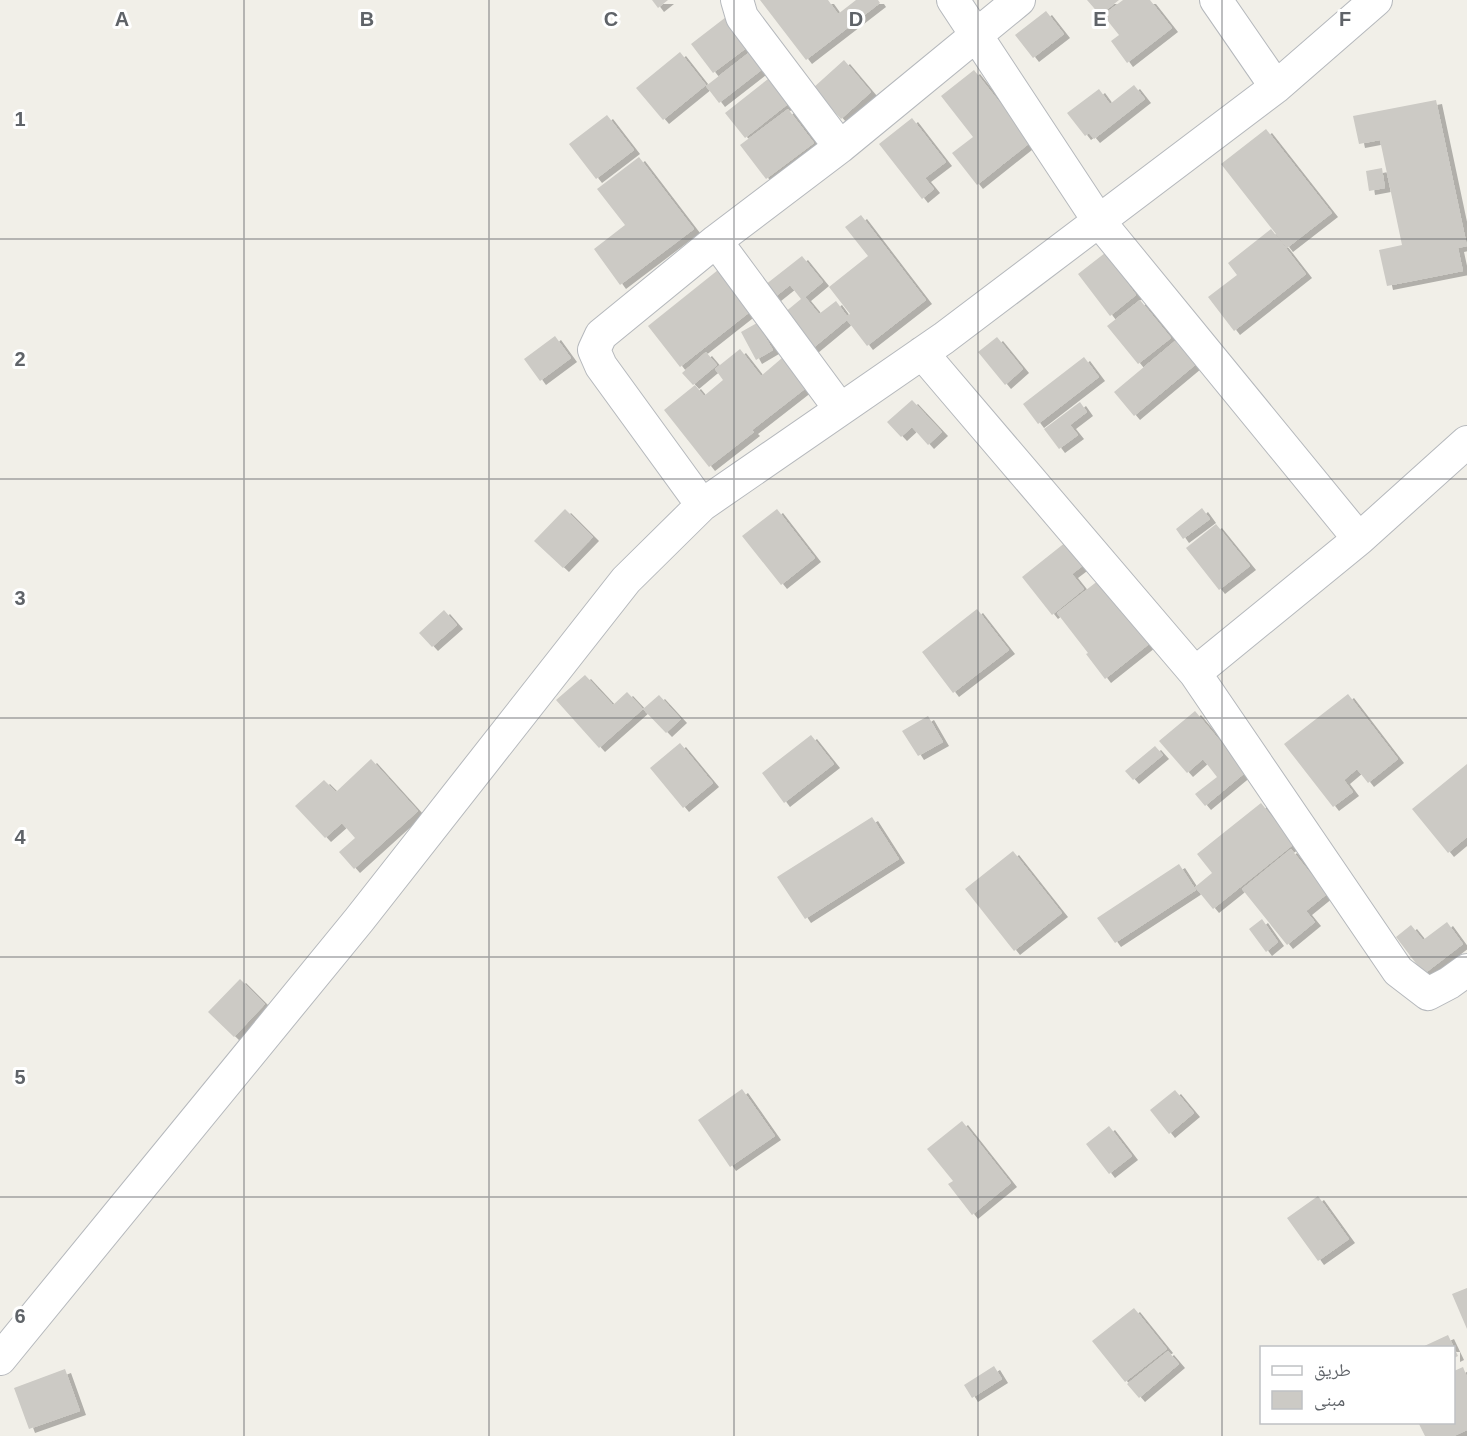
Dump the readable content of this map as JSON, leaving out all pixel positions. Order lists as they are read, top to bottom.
{
  "legend": ["طريق", "مبنى"],
  "grid": {
    "columns": [
      "A",
      "B",
      "C",
      "D",
      "E",
      "F"
    ],
    "rows": [
      "1",
      "2",
      "3",
      "4",
      "5",
      "6"
    ]
  }
}
